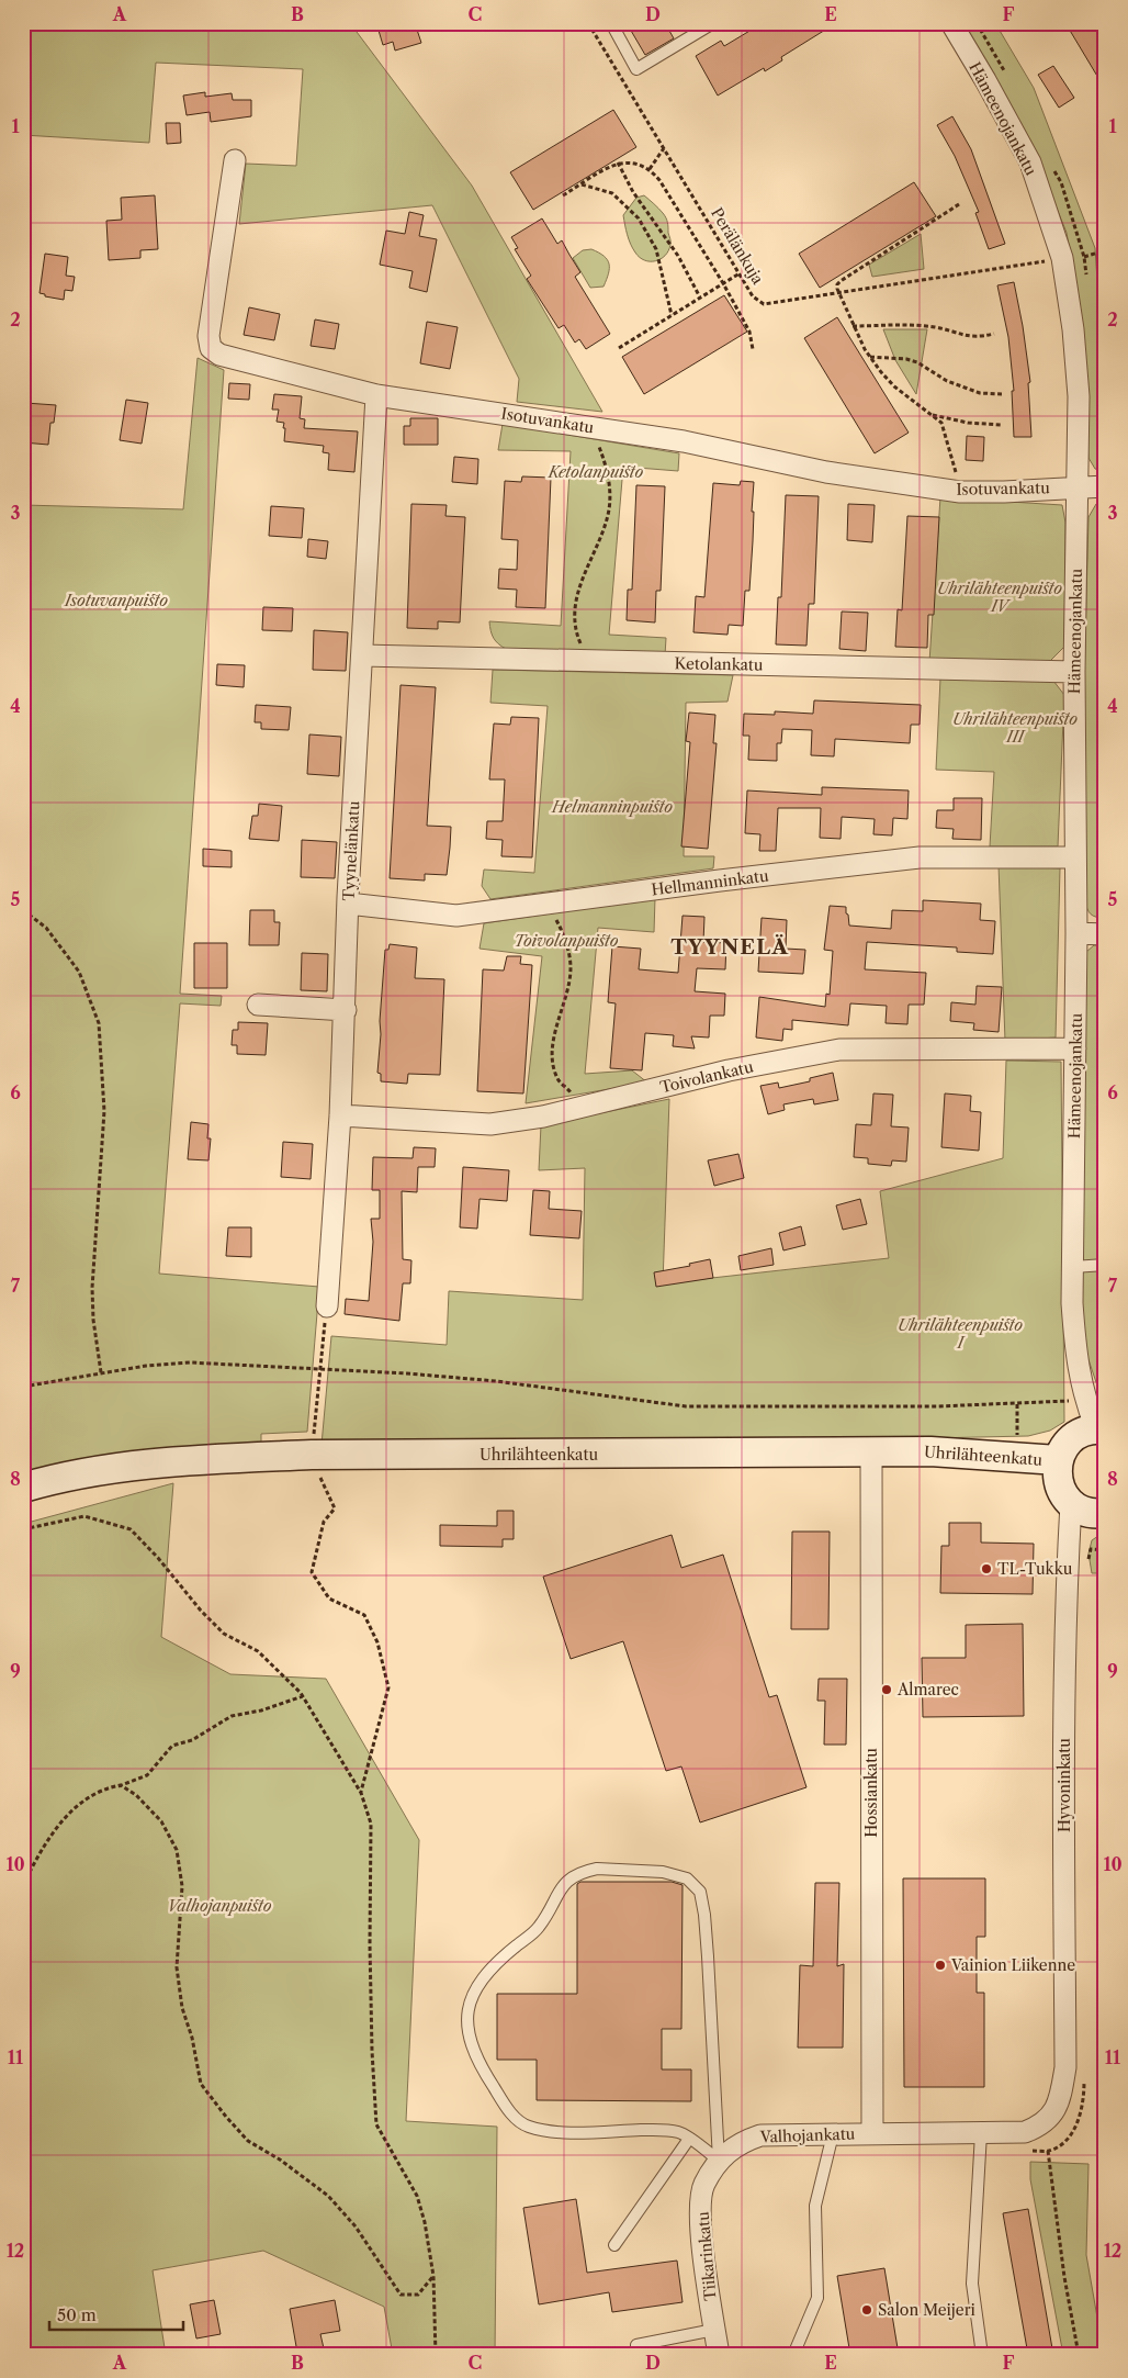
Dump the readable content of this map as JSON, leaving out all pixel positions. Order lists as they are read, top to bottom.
{
  "streets": {
    "street": [
      "Hämeenojankatu",
      "Isotuvankatu",
      "Ketolankatu",
      "Tyynelänkatu",
      "Hellmanninkatu",
      "Toivolankatu",
      "Uhrilähteenkatu",
      "Hyvoninkatu",
      "Hossiankatu",
      "Valhojankatu",
      "Tiikarinkatu"
    ],
    "path": ["Perälänkuja"]
  },
  "crossings": [
    ["Hämeenojankatu", "Perälänkuja"],
    ["Hämeenojankatu", "Isotuvankatu"],
    ["Hämeenojankatu", "Ketolankatu"],
    ["Hämeenojankatu", "Hellmanninkatu"],
    ["Hämeenojankatu", "Toivolankatu"],
    ["Isotuvankatu", "Tyynelänkatu"],
    ["Ketolankatu", "Tyynelänkatu"],
    ["Tyynelänkatu", "Hellmanninkatu"],
    ["Tyynelänkatu", "Toivolankatu"],
    ["Uhrilähteenkatu", "Hossiankatu"],
    ["Hyvoninkatu", "Valhojankatu"],
    ["Hossiankatu", "Valhojankatu"],
    ["Valhojankatu", "Tiikarinkatu"]
  ],
  "districts": ["TYYNELÄ"],
  "parks": [
    "Ketolanpuisto",
    "Uhrilähteenpuisto IV",
    "Isotuvanpuisto",
    "Uhrilähteenpuisto III",
    "Helmanninpuisto",
    "Toivolanpuisto",
    "Uhrilähteenpuisto I",
    "Valhojanpuisto"
  ],
  "places": [
    "TL-Tukku",
    "Almarec",
    "Vainion Liikenne",
    "Salon Meijeri"
  ],
  "scale_bar": "50 m",
  "grid": {
    "columns": [
      "A",
      "B",
      "C",
      "D",
      "E",
      "F"
    ],
    "rows": [
      "1",
      "2",
      "3",
      "4",
      "5",
      "6",
      "7",
      "8",
      "9",
      "10",
      "11",
      "12"
    ]
  }
}
